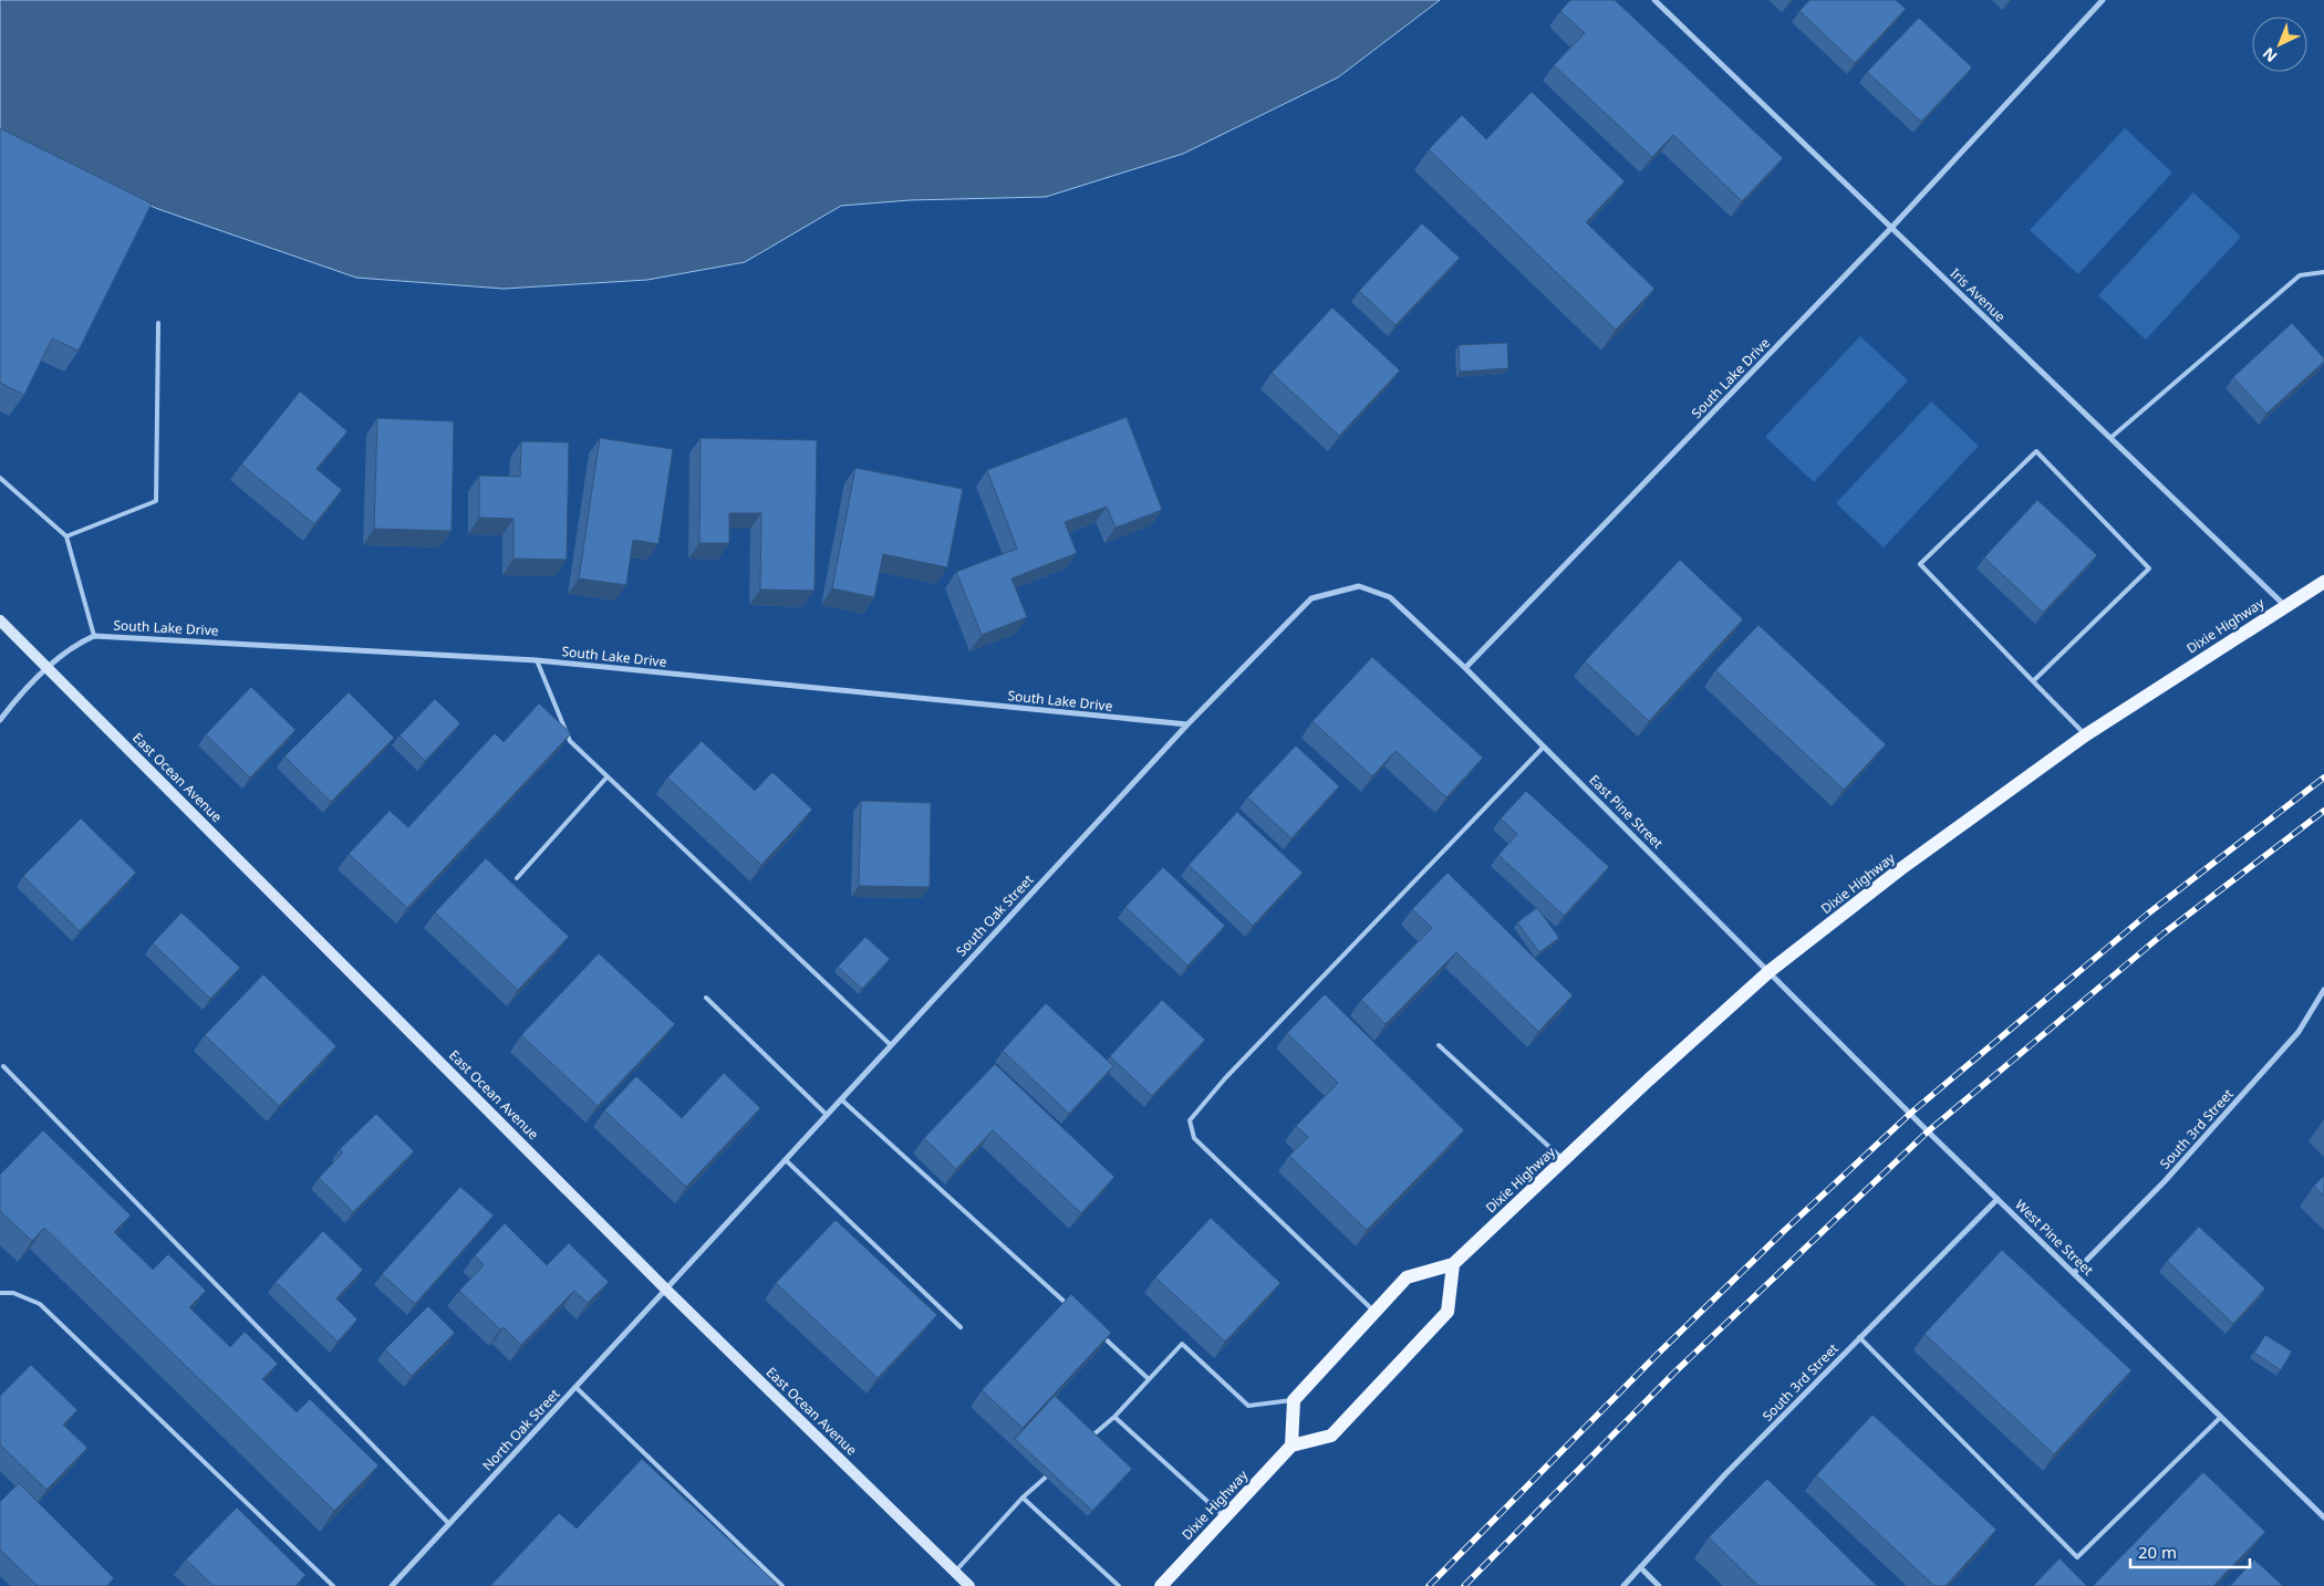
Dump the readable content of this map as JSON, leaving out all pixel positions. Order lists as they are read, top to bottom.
{
  "streets": {
    "main road": ["Dixie Highway", "East Ocean Avenue"],
    "street": [
      "Iris Avenue",
      "South Lake Drive",
      "East Pine Street",
      "South Oak Street",
      "South 3rd Street",
      "West Pine Street",
      "North Oak Street"
    ]
  },
  "crossings": [
    ["Iris Avenue", "South Lake Drive"],
    ["Iris Avenue", "Dixie Highway"],
    ["South Lake Drive", "East Ocean Avenue"],
    ["South Lake Drive", "East Pine Street"],
    ["South Lake Drive", "South Oak Street"],
    ["Dixie Highway", "East Pine Street"],
    ["Dixie Highway", "West Pine Street"],
    ["East Ocean Avenue", "South Oak Street"],
    ["East Ocean Avenue", "North Oak Street"],
    ["East Pine Street", "South Oak Street"],
    ["East Pine Street", "West Pine Street"],
    ["South Oak Street", "North Oak Street"],
    ["South 3rd Street", "West Pine Street"]
  ],
  "scale_bar": "20 m",
  "north": "bottom left"
}
